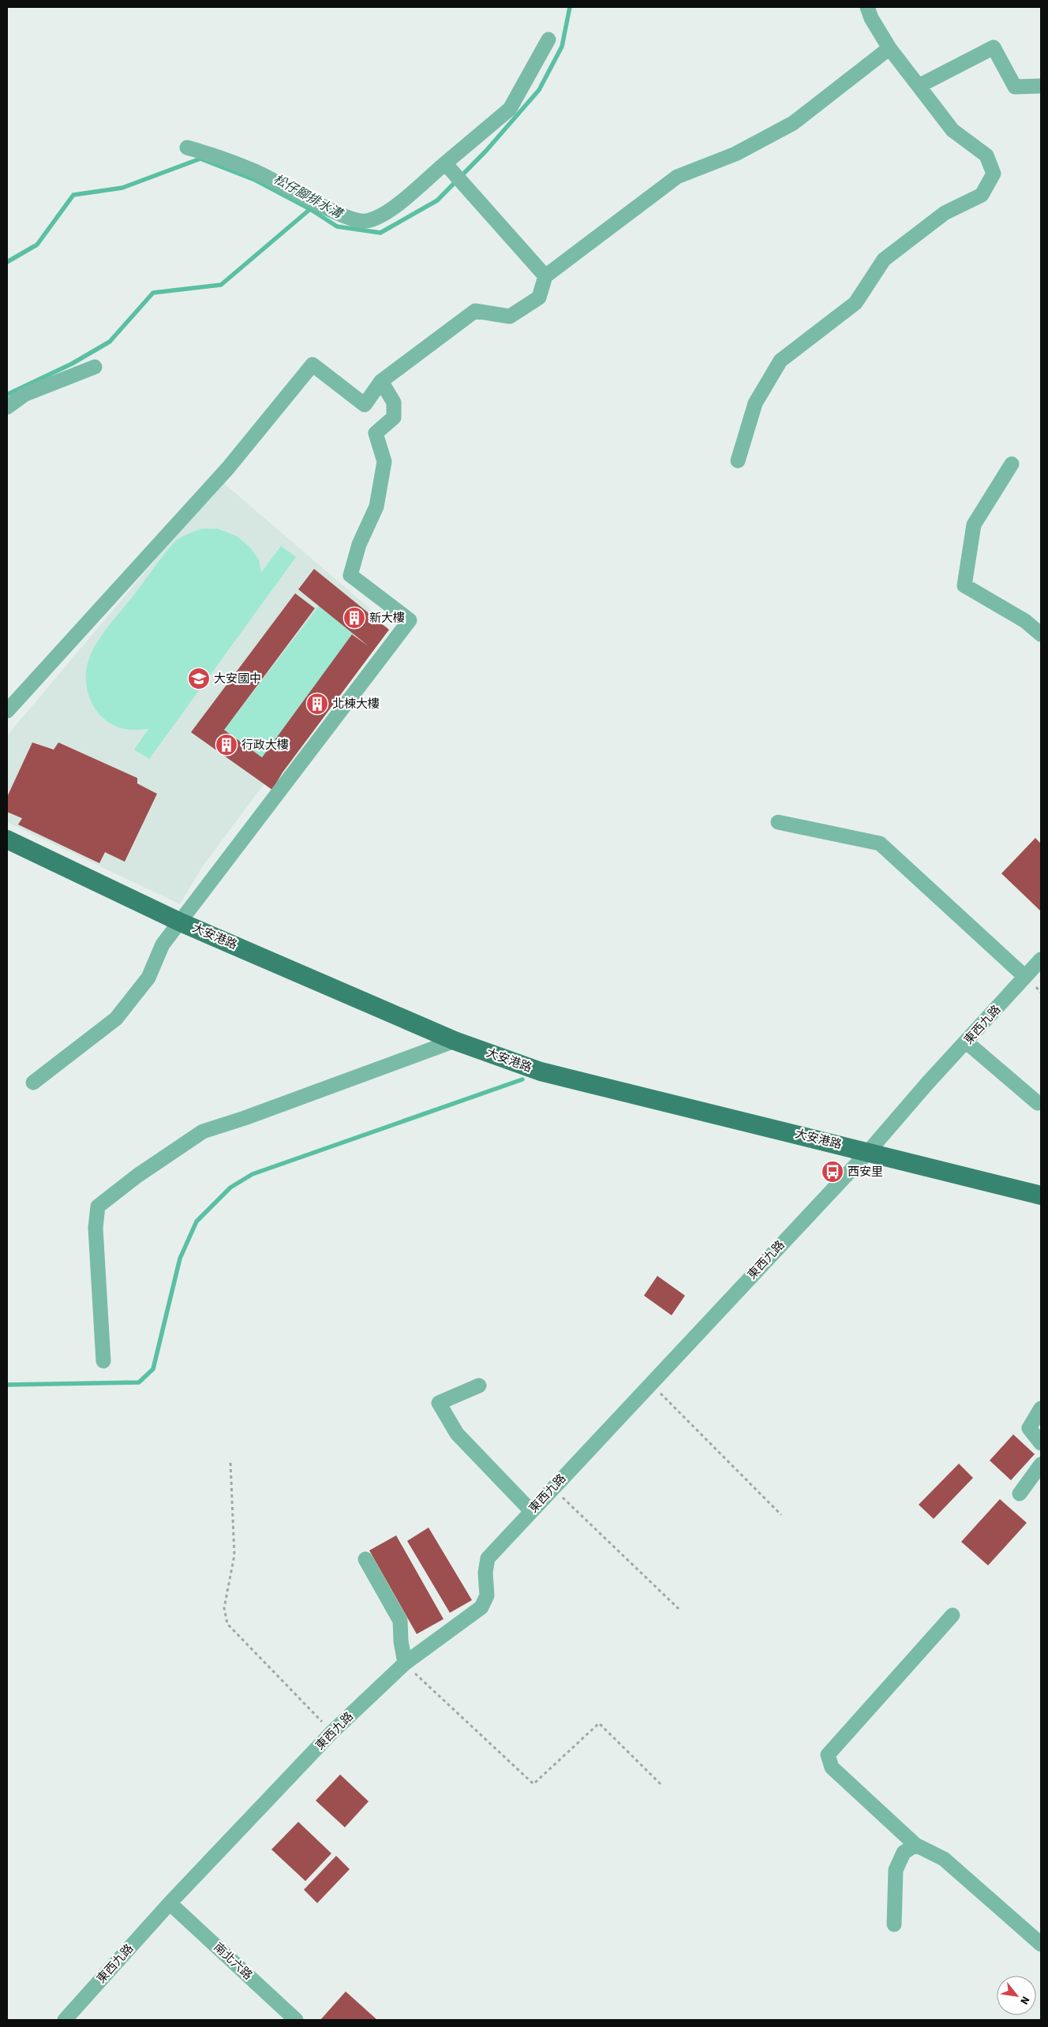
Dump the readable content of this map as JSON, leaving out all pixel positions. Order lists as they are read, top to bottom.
{
  "streets": {
    "main road": ["大安港路"],
    "street": ["東西九路", "南北六路"]
  },
  "crossings": [
    ["大安港路", "東西九路"],
    ["東西九路", "南北六路"]
  ],
  "water": ["松仔腳排水溝"],
  "places": {
    "building": ["新大樓", "北棟大樓", "行政大樓"],
    "school or university": ["大安國中"],
    "bus stop": ["西安里"]
  },
  "north": "bottom right"
}
